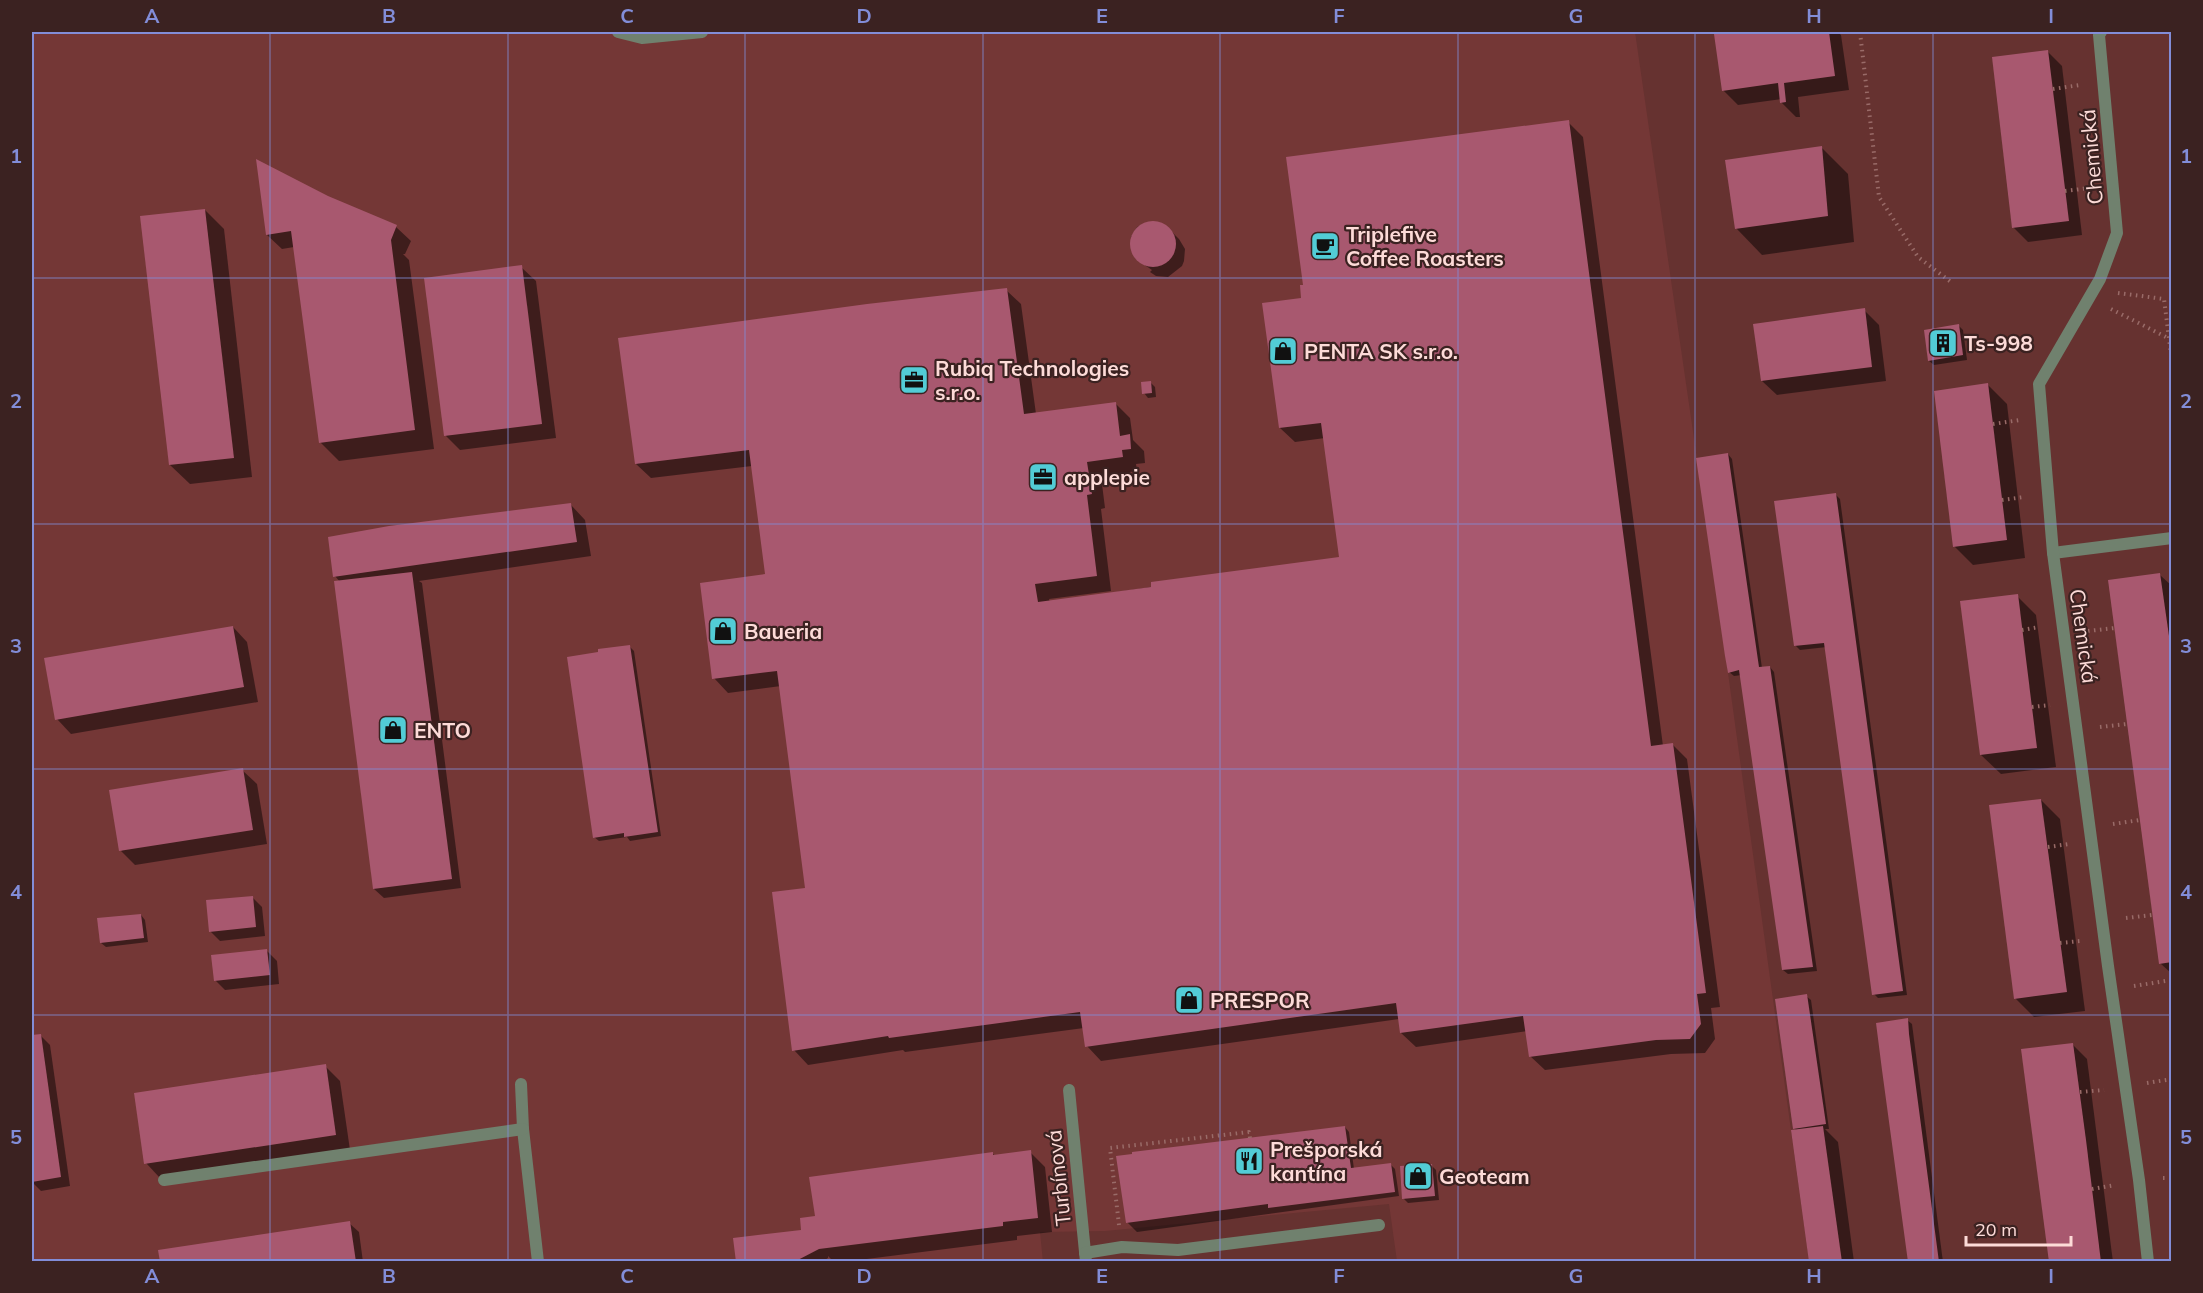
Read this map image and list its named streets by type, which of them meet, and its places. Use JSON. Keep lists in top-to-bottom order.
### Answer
{
  "streets": {
    "street": ["Chemická", "Turbínová"]
  },
  "places": {
    "cafe": ["Triplefive Coffee Roasters"],
    "building": ["Ts-998"],
    "shop": [
      "PENTA SK s.r.o.",
      "Baueria",
      "ENTO",
      "PRESPOR",
      "Geoteam"
    ],
    "office": ["Rubiq Technologies s.r.o.", "applepie"],
    "restaurant": ["Prešporská kantína"]
  },
  "scale_bar": "20 m",
  "grid": {
    "columns": [
      "A",
      "B",
      "C",
      "D",
      "E",
      "F",
      "G",
      "H",
      "I"
    ],
    "rows": [
      "1",
      "2",
      "3",
      "4",
      "5"
    ]
  }
}
